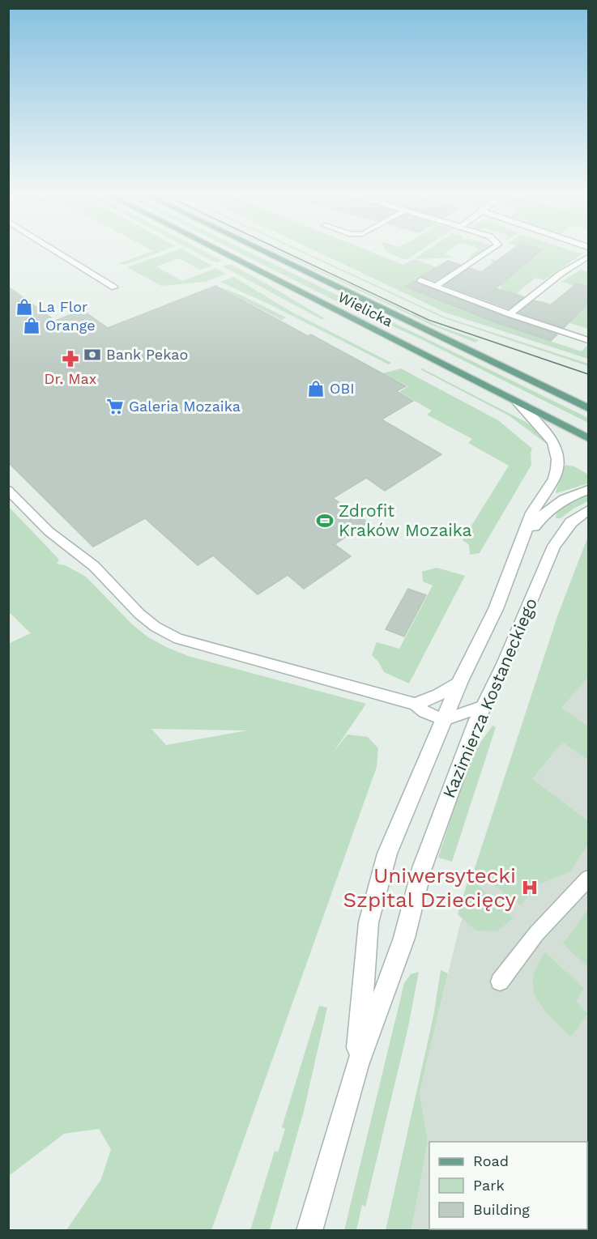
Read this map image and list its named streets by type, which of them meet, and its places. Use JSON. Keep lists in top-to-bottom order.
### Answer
{
  "streets": {
    "main road": ["Wielicka"],
    "street": ["Kazimierza Kostaneckiego"]
  },
  "crossings": [
    ["Wielicka", "Kazimierza Kostaneckiego"]
  ],
  "places": {
    "shop": ["La Flor", "Orange", "OBI"],
    "bank": ["Bank Pekao"],
    "pharmacy": ["Dr. Max"],
    "supermarket": ["Galeria Mozaika"],
    "sports": ["Zdrofit Kraków Mozaika"],
    "hospital": ["Uniwersytecki Szpital Dziecięcy"]
  },
  "legend": ["Road", "Park", "Building"]
}
